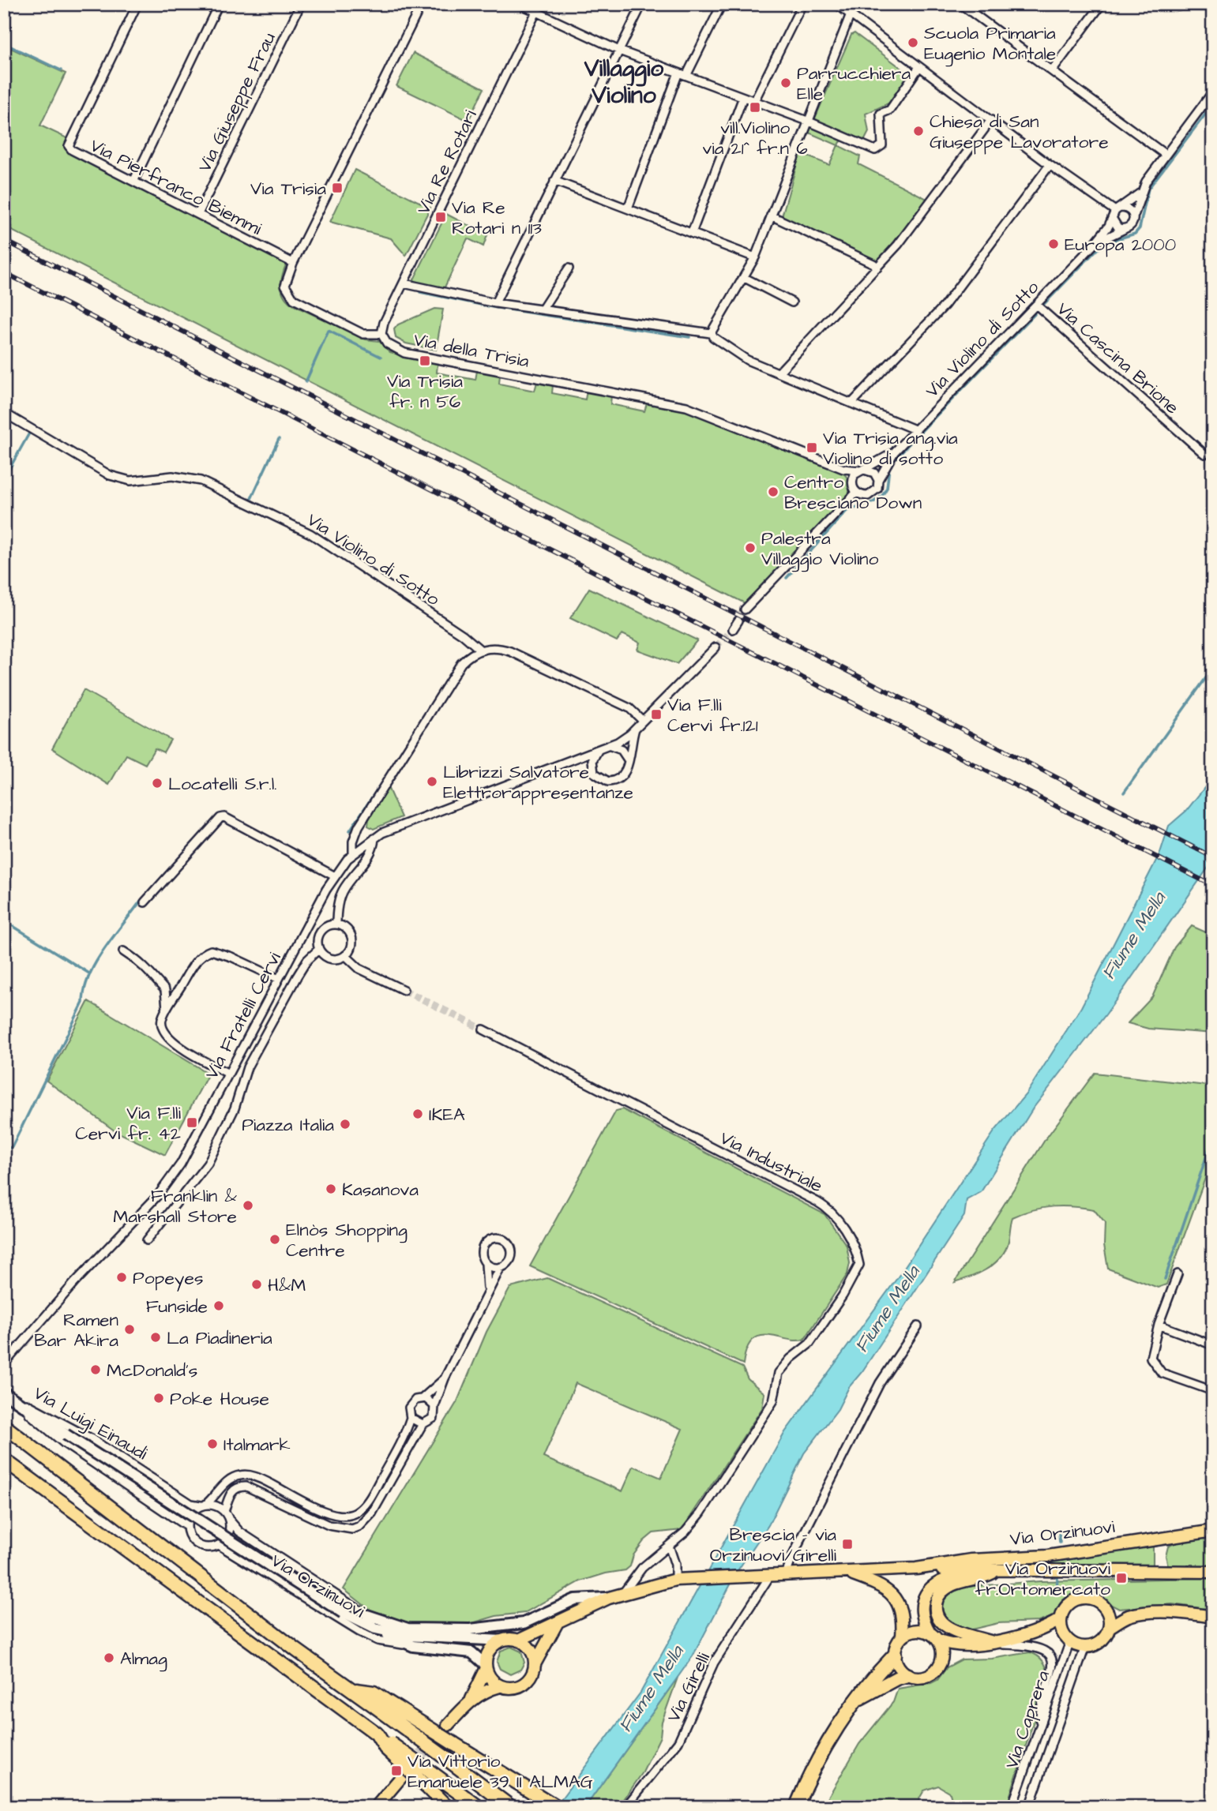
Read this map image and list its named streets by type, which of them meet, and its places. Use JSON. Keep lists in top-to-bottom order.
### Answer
{
  "streets": {
    "main road": ["Via Orzinuovi"],
    "street": [
      "Via Giuseppe Frau",
      "Via Re Rotari",
      "Via Pierfranco Biemmi",
      "Via Violino di Sotto",
      "Via della Trisia",
      "Via Cascina Brione",
      "Via Fratelli Cervi",
      "Via Industriale",
      "Via Luigi Einaudi",
      "Via Girelli",
      "Via Caprera"
    ]
  },
  "crossings": [
    ["Via Giuseppe Frau", "Via Pierfranco Biemmi"],
    ["Via Re Rotari", "Via della Trisia"],
    ["Via Violino di Sotto", "Via della Trisia"],
    ["Via Violino di Sotto", "Via Cascina Brione"],
    ["Via Industriale", "Via Orzinuovi"],
    ["Via Luigi Einaudi", "Via Orzinuovi"],
    ["Via Orzinuovi", "Via Girelli"]
  ],
  "districts": ["Villaggio Violino"],
  "water": ["Fiume Mella"],
  "places": {
    "other": [
      "Scuola Primaria Eugenio Montale",
      "Parrucchiera Elle",
      "Chiesa di San Giuseppe Lavoratore",
      "Europa 2000",
      "Centro Bresciano Down",
      "Palestra Villaggio Violino",
      "Librizzi Salvatore Elettrorappresentanze",
      "Locatelli S.r.l.",
      "IKEA",
      "Piazza Italia",
      "Kasanova",
      "Franklin & Marshall Store",
      "Elnòs Shopping Centre",
      "Popeyes",
      "H&M",
      "Funside",
      "Ramen Bar Akira",
      "La Piadineria",
      "McDonald's",
      "Poke House",
      "Italmark",
      "Almag"
    ],
    "transit": [
      "vill.Violino via 21^ fr.n 6",
      "Via Trisia",
      "Via Re Rotari n 113",
      "Via Trisia fr. n 56",
      "Via Trisia ang.via Violino di sotto",
      "Via F.lli Cervi fr.121",
      "Via F.lli Cervi fr. 42",
      "Brescia - via Orzinuovi/Girelli",
      "Via Orzinuovi fr.Ortomercato",
      "Via Vittorio Emanuele 39 II ALMAG"
    ]
  }
}
